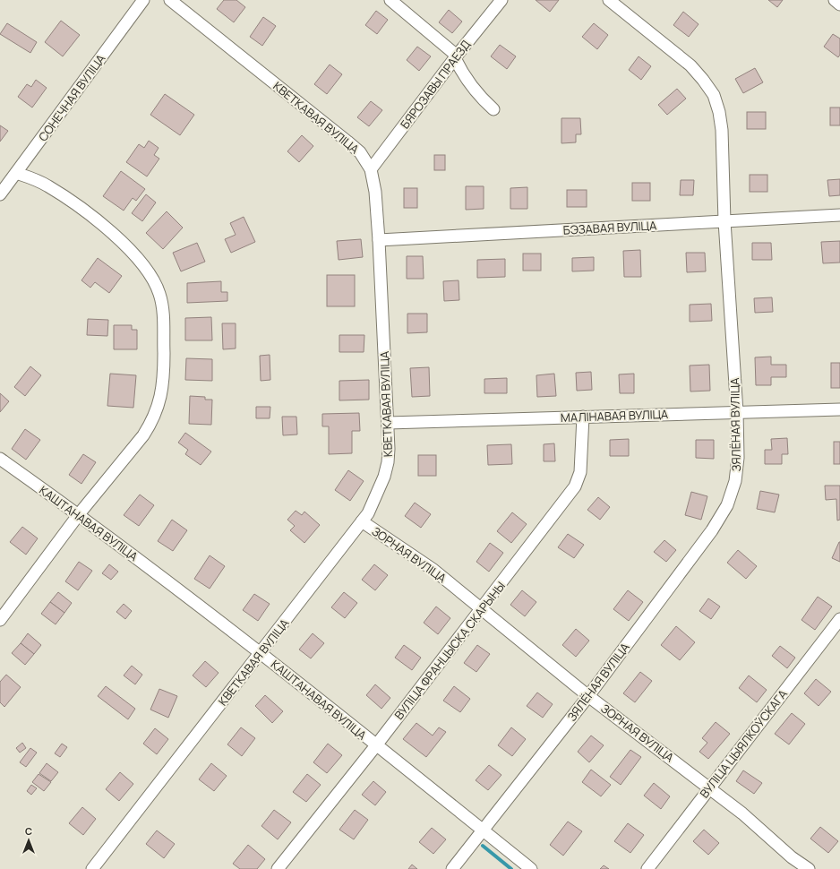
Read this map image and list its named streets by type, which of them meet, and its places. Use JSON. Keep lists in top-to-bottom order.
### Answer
{
  "streets": {
    "street": [
      "БЯРОЗАВЫ ПРАЕЗД",
      "СОНЕЧНАЯ ВУЛІЦА",
      "КВЕТКАВАЯ ВУЛІЦА",
      "БЭЗАВАЯ ВУЛІЦА",
      "МАЛІНАВАЯ ВУЛІЦА",
      "ЗЯЛЁНАЯ ВУЛІЦА",
      "КАШТАНАВАЯ ВУЛІЦА",
      "ЗОРНАЯ ВУЛІЦА",
      "ВУЛІЦА ФРАНЦЫСКА СКАРЫНЫ",
      "ВУЛІЦА ЦЫЯЛКОЎСКАГА"
    ]
  },
  "crossings": [
    ["БЯРОЗАВЫ ПРАЕЗД", "КВЕТКАВАЯ ВУЛІЦА"],
    ["КВЕТКАВАЯ ВУЛІЦА", "БЭЗАВАЯ ВУЛІЦА"],
    ["КВЕТКАВАЯ ВУЛІЦА", "МАЛІНАВАЯ ВУЛІЦА"],
    ["КВЕТКАВАЯ ВУЛІЦА", "КАШТАНАВАЯ ВУЛІЦА"],
    ["КВЕТКАВАЯ ВУЛІЦА", "ЗОРНАЯ ВУЛІЦА"],
    ["БЭЗАВАЯ ВУЛІЦА", "ЗЯЛЁНАЯ ВУЛІЦА"],
    ["МАЛІНАВАЯ ВУЛІЦА", "ЗЯЛЁНАЯ ВУЛІЦА"],
    ["МАЛІНАВАЯ ВУЛІЦА", "ВУЛІЦА ФРАНЦЫСКА СКАРЫНЫ"],
    ["ЗЯЛЁНАЯ ВУЛІЦА", "КАШТАНАВАЯ ВУЛІЦА"],
    ["ЗЯЛЁНАЯ ВУЛІЦА", "ЗОРНАЯ ВУЛІЦА"],
    ["КАШТАНАВАЯ ВУЛІЦА", "ВУЛІЦА ФРАНЦЫСКА СКАРЫНЫ"],
    ["ЗОРНАЯ ВУЛІЦА", "ВУЛІЦА ФРАНЦЫСКА СКАРЫНЫ"],
    ["ЗОРНАЯ ВУЛІЦА", "ВУЛІЦА ЦЫЯЛКОЎСКАГА"]
  ],
  "north": "top"
}
